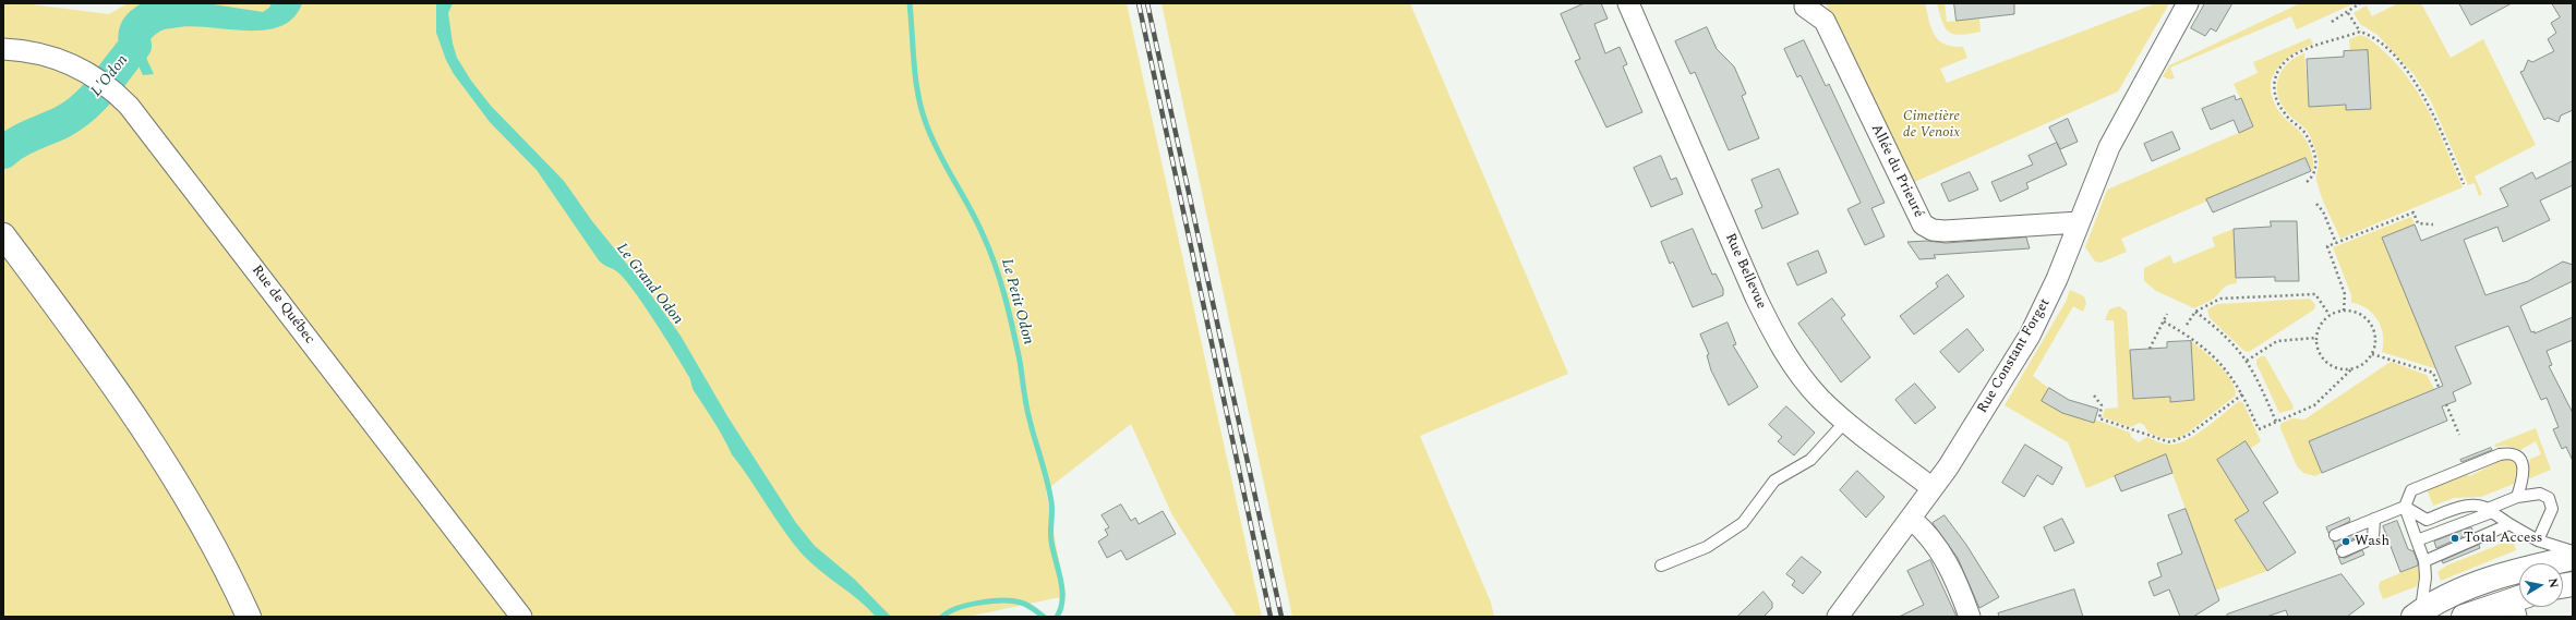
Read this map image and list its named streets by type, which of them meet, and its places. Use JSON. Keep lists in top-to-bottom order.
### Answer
{
  "streets": {
    "street": [
      "Allée du Prieuré",
      "Rue Bellevue",
      "Rue de Québec",
      "Rue Constant Forget"
    ]
  },
  "crossings": [
    ["Allée du Prieuré", "Rue Constant Forget"],
    ["Rue Bellevue", "Rue Constant Forget"]
  ],
  "water": ["L'Odon", "Le Grand Odon", "Le Petit Odon"],
  "parks": ["Cimetière de Venoix"],
  "places": ["Total Access", "Wash"],
  "north": "right"
}
